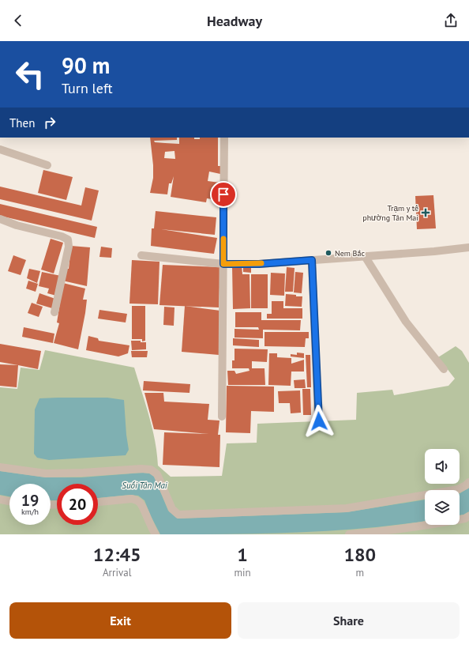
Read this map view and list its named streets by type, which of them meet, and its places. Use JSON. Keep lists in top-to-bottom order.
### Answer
{
  "water": ["Suối Tân Mai"],
  "places": {
    "health": ["Trạm y tế phường Tân Mai"],
    "other": ["Nem Bắc"]
  },
  "page": {
    "header": "Headway",
    "turn": ["90 m", "Turn left"],
    "then": "Then",
    "speed": "19 km/h",
    "limit": "20",
    "eta": [
      "12:45",
      "Arrival",
      "1",
      "min",
      "180",
      "m"
    ],
    "buttons": ["Exit", "Share"]
  }
}
